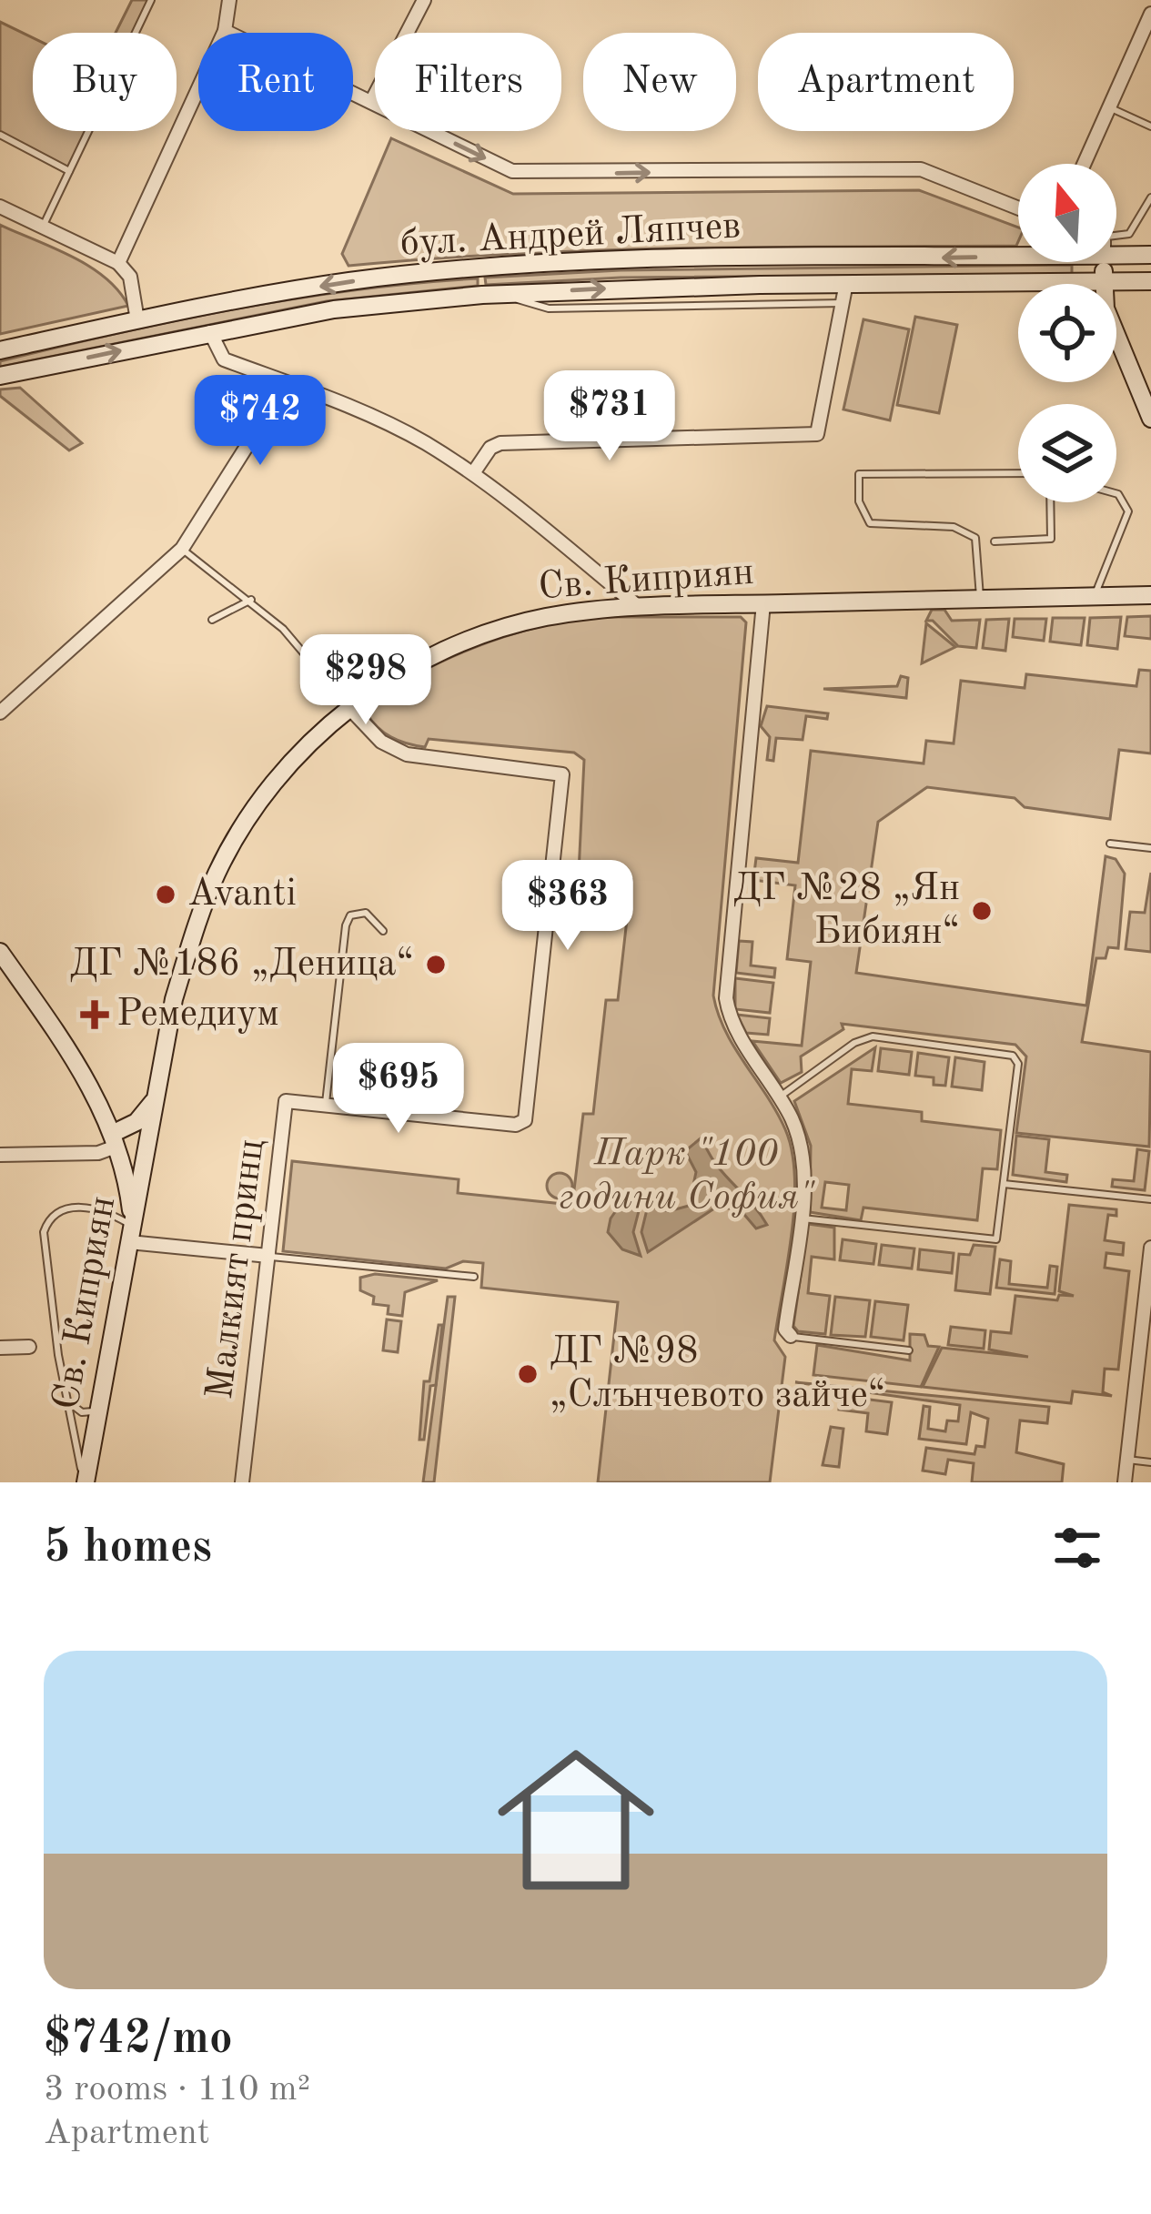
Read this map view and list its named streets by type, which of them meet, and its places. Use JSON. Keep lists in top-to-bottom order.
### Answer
{
  "streets": {
    "main road": ["бул. Андрей Ляпчев", "Св. Киприян"],
    "street": ["Малкият принц"]
  },
  "crossings": [
    ["Св. Киприян", "Малкият принц"]
  ],
  "parks": ["Парк \"100 години София\""],
  "places": {
    "other": [
      "Avanti",
      "ДГ №28 „Ян Бибиян“",
      "ДГ №186 „Деница“",
      "ДГ №98 „Слънчевото зайче“"
    ],
    "health": ["Ремедиум"]
  },
  "north": "top",
  "page": {
    "chip": [
      "Buy",
      "Rent",
      "Filters",
      "New",
      "Apartment"
    ],
    "price": [
      "$731",
      "$742",
      "$298",
      "$363",
      "$695"
    ],
    "heading": "5 homes",
    "list": [
      {
        "name": "$742/mo",
        "note": "3 rooms · 110 m² · Apartment"
      }
    ]
  }
}
